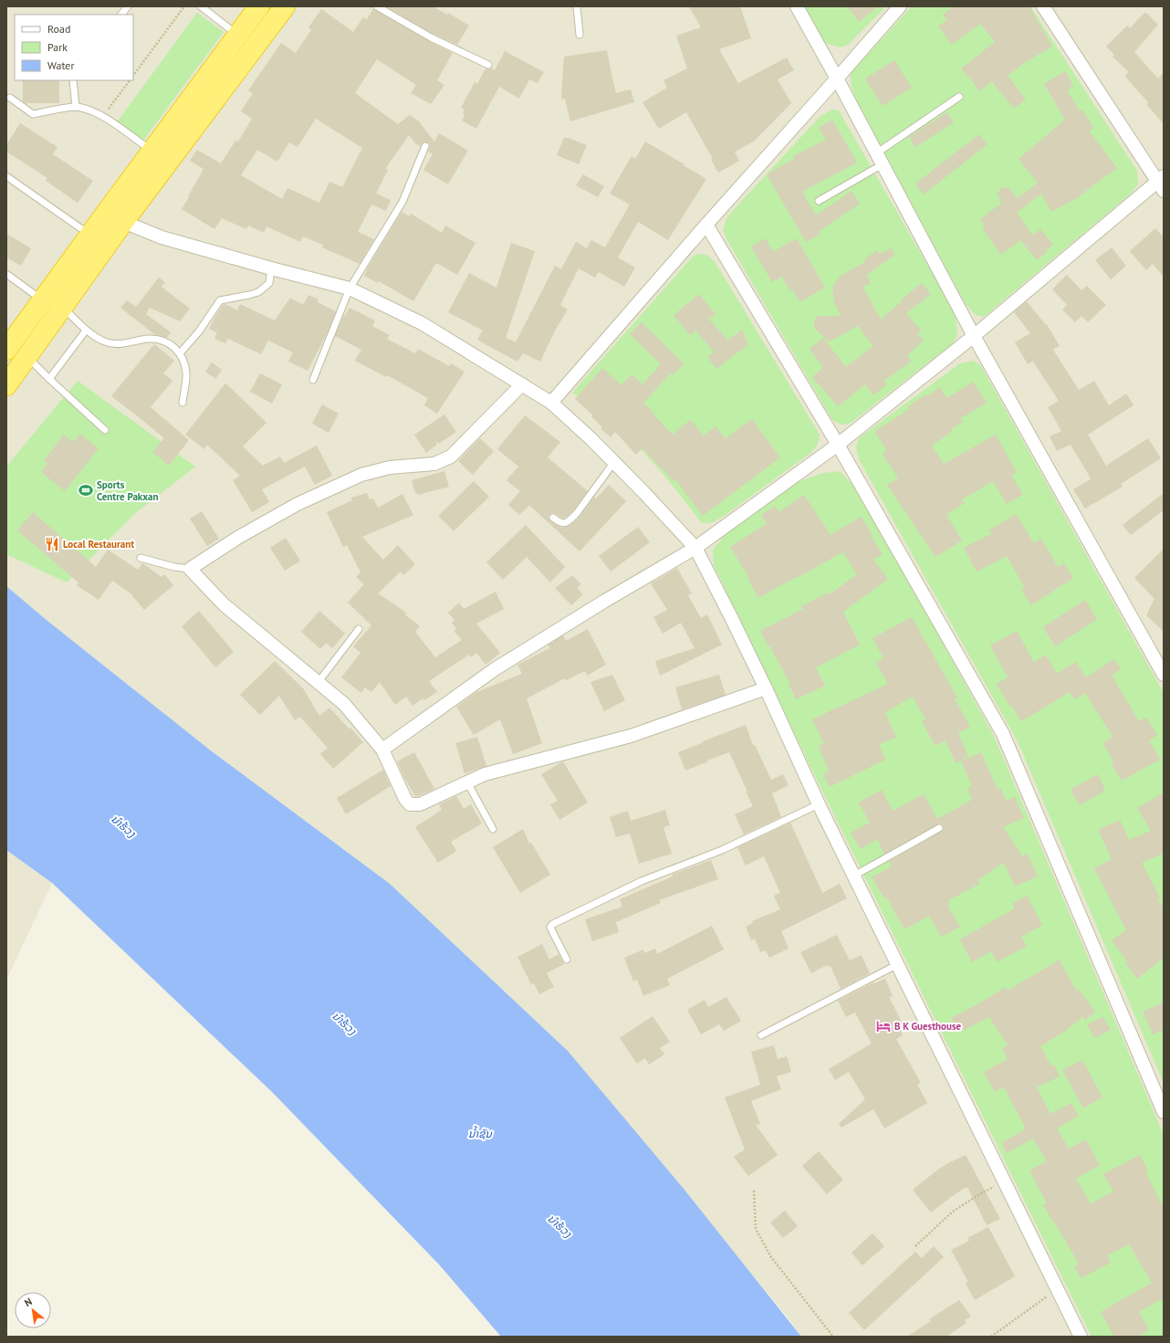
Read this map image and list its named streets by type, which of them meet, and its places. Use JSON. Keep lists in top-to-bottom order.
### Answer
{
  "water": ["ນຳ້ຮວງ", "ນ້ຳຊັນ"],
  "places": {
    "sports": ["Sports Centre Pakxan"],
    "restaurant": ["Local Restaurant"],
    "hotel": ["B K Guesthouse"]
  },
  "legend": ["Road", "Park", "Water"],
  "north": "top left"
}
